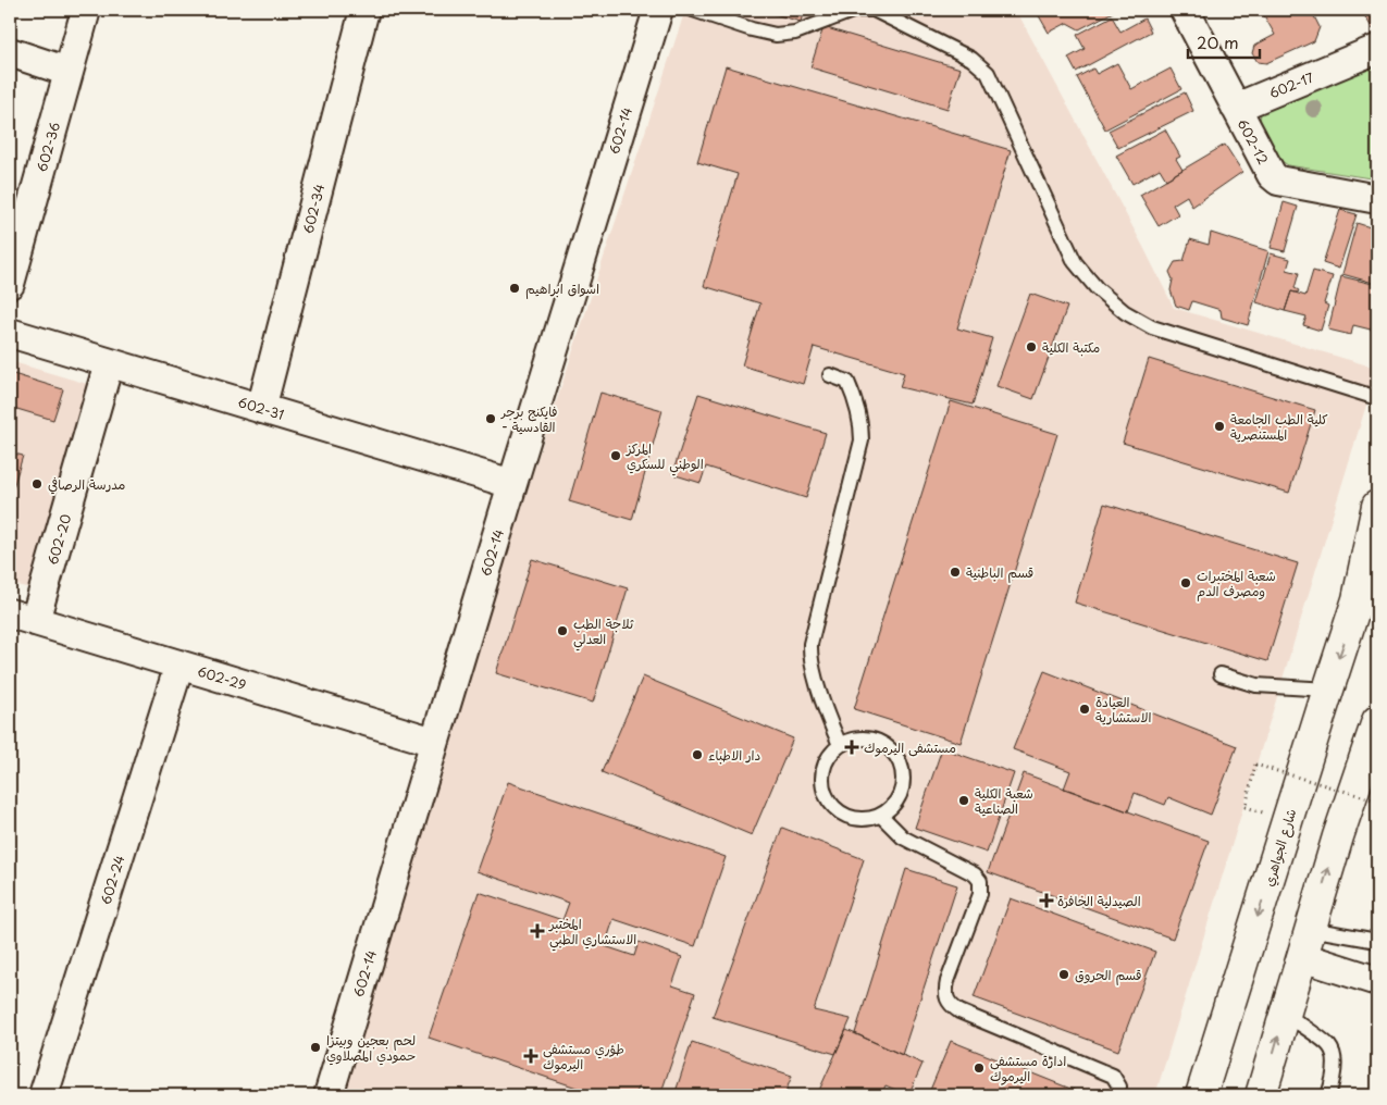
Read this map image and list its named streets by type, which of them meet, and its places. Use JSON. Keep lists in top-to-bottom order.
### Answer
{
  "streets": {
    "main road": ["شارع الجواهري"],
    "street": [
      "602-17",
      "602-14",
      "602-12",
      "602-36",
      "602-34",
      "602-31",
      "602-20",
      "602-29",
      "602-24"
    ]
  },
  "crossings": [
    ["602-17", "602-12"],
    ["602-14", "602-31"],
    ["602-14", "602-29"],
    ["602-34", "602-31"],
    ["602-31", "602-20"],
    ["602-20", "602-29"],
    ["602-29", "602-24"]
  ],
  "places": {
    "other": [
      "اسواق ابراهيم",
      "مكتبة الكلية",
      "فايكنج برجر - القادسية",
      "كلية الطب الجامعة المستنصرية",
      "المركز الوطني للسكري",
      "مدرسة الرصافي",
      "قسم الباطنية",
      "شعبة المختبرات ومصرف الدم",
      "ثلاجة الطب العدلي",
      "العيادة الاستشارية",
      "دار الاطباء",
      "شعبة الكلية الصناعية",
      "قسم الحروق",
      "لحم بعجين وبيتزا حمودي المصلاوي",
      "ادارة مستشفى اليرموك"
    ],
    "health": [
      "مستشفى اليرموك",
      "الصيدلية الخافرة",
      "المختبر الاستشاري الطبي",
      "طؤري مستشفى اليرموك"
    ]
  },
  "scale_bar": "20 m"
}
